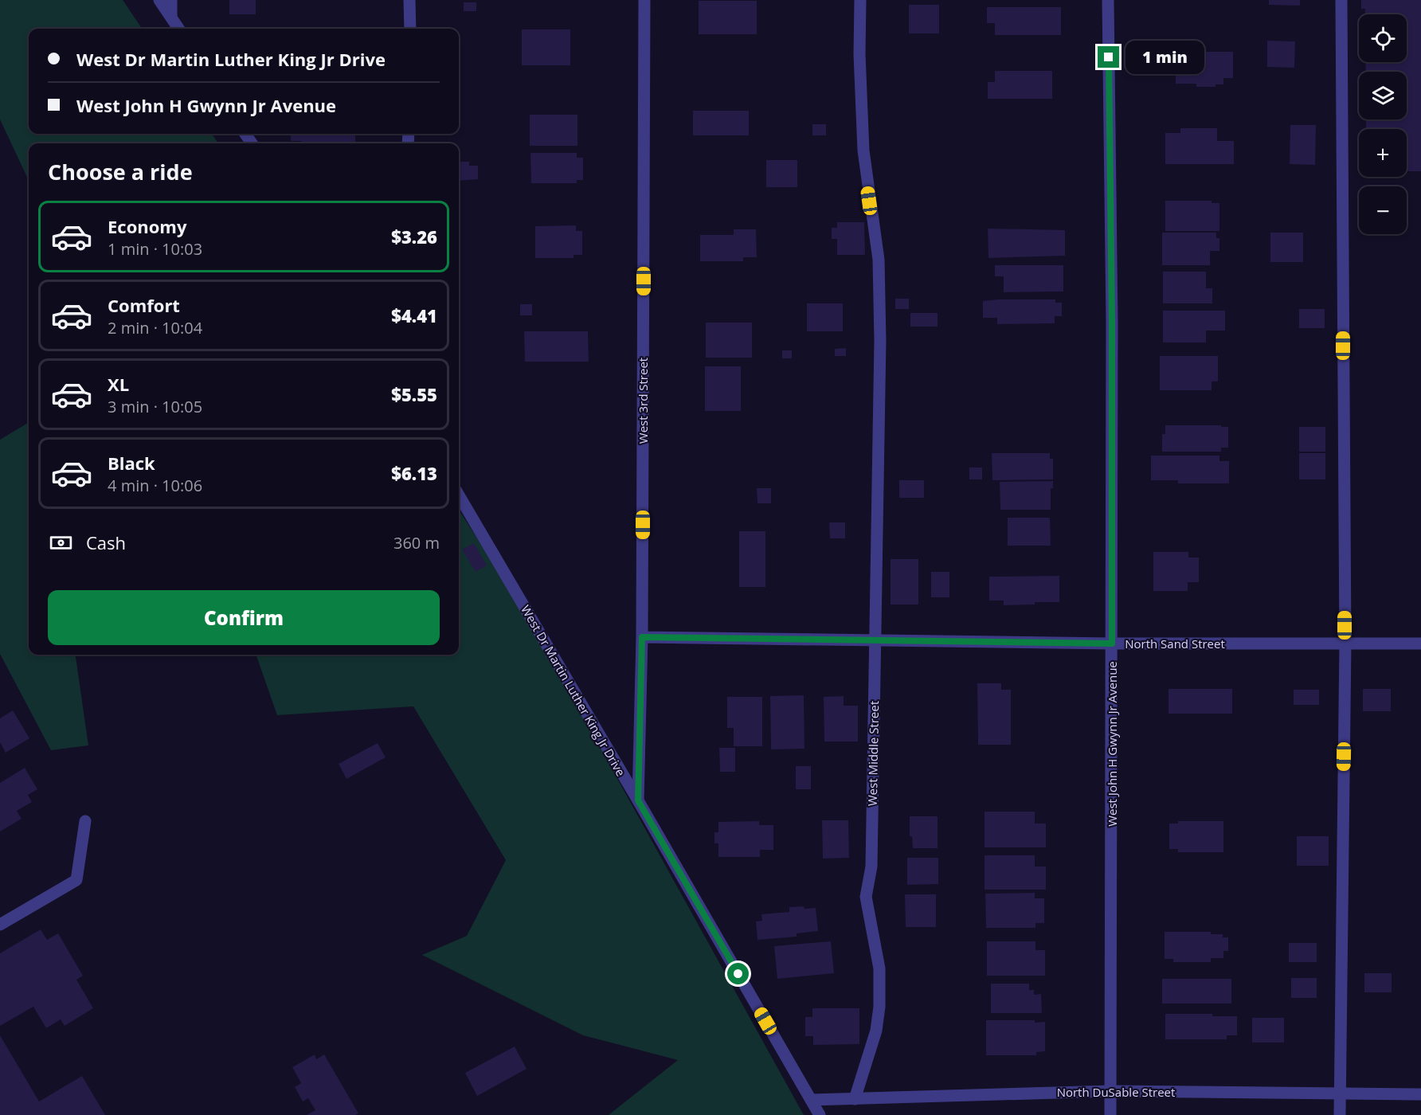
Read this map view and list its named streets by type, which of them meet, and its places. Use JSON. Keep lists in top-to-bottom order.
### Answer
{
  "streets": {
    "street": [
      "West 3rd Street",
      "North Sand Street",
      "West Dr Martin Luther King Jr Drive",
      "West John H Gwynn Jr Avenue",
      "West Middle Street",
      "North DuSable Street"
    ]
  },
  "crossings": [
    ["West 3rd Street", "North Sand Street"],
    ["West 3rd Street", "West Dr Martin Luther King Jr Drive"],
    ["North Sand Street", "West John H Gwynn Jr Avenue"],
    ["North Sand Street", "West Middle Street"],
    ["West Dr Martin Luther King Jr Drive", "North DuSable Street"],
    ["West John H Gwynn Jr Avenue", "North DuSable Street"],
    ["West Middle Street", "North DuSable Street"]
  ],
  "page": {
    "map_buttons": ["+", "−"],
    "banner": ["West Dr Martin Luther King Jr Drive", "West John H Gwynn Jr Avenue"],
    "bubble": "1 min",
    "heading": "Choose a ride",
    "list": [
      {
        "name": "Economy",
        "note": "1 min · 10:03",
        "value": "$3.26"
      },
      {
        "name": "Comfort",
        "note": "2 min · 10:04",
        "value": "$4.41"
      },
      {
        "name": "XL",
        "note": "3 min · 10:05",
        "value": "$5.55"
      },
      {
        "name": "Black",
        "note": "4 min · 10:06",
        "value": "$6.13"
      }
    ],
    "pay": ["Cash", "360 m"],
    "buttons": "Confirm"
  }
}
